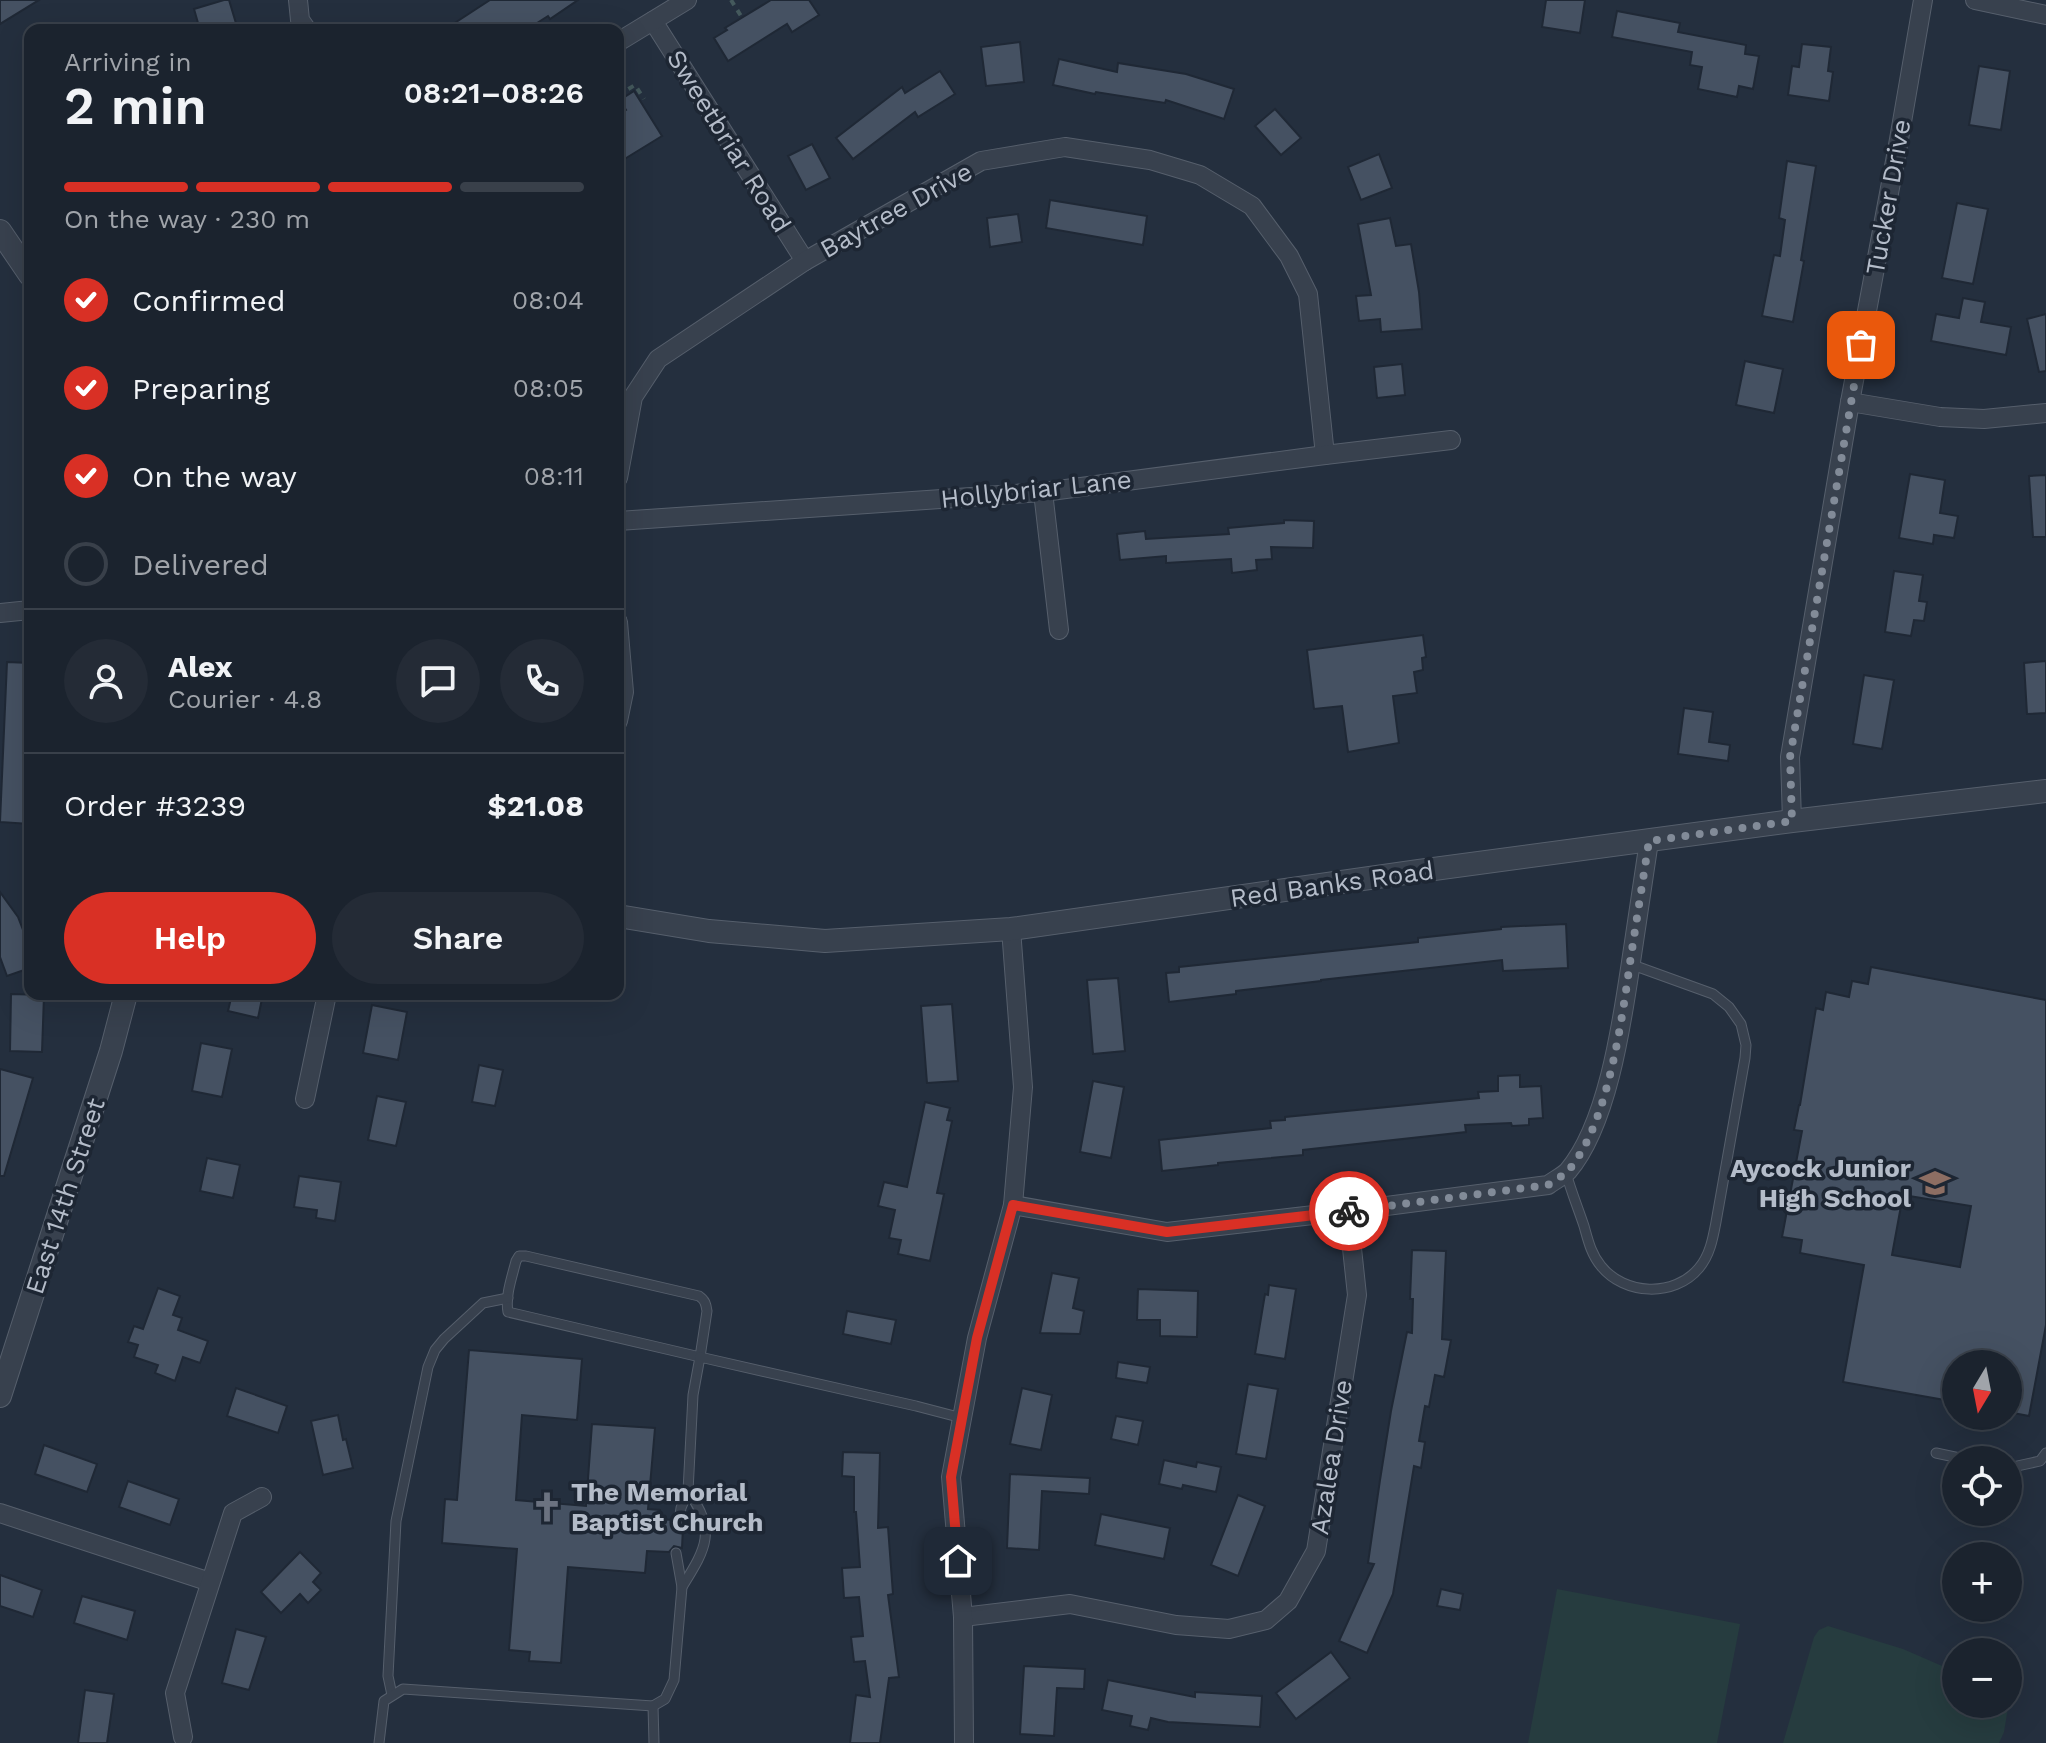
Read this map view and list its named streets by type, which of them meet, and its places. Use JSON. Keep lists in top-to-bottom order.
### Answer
{
  "streets": {
    "street": [
      "Sweetbriar Road",
      "Tucker Drive",
      "Baytree Drive",
      "Hollybriar Lane",
      "Red Banks Road",
      "East 14th Street",
      "Azalea Drive"
    ]
  },
  "crossings": [
    ["Sweetbriar Road", "Baytree Drive"],
    ["Tucker Drive", "Red Banks Road"],
    ["Baytree Drive", "Hollybriar Lane"]
  ],
  "places": {
    "school or university": ["Aycock Junior High School"],
    "church": ["The Memorial Baptist Church"]
  },
  "north": "bottom",
  "page": {
    "heading": ["2 min", "Arriving in", "08:21–08:26"],
    "panel": [
      "Alex",
      "Courier · 4.8",
      "Order #3239",
      "$21.08"
    ],
    "bar": "On the way · 230 m",
    "list": [
      ["Confirmed", "08:04"],
      ["Preparing", "08:05"],
      ["On the way", "08:11"],
      "Delivered"
    ],
    "buttons": ["Help", "Share"],
    "map_buttons": ["+", "−"]
  }
}
